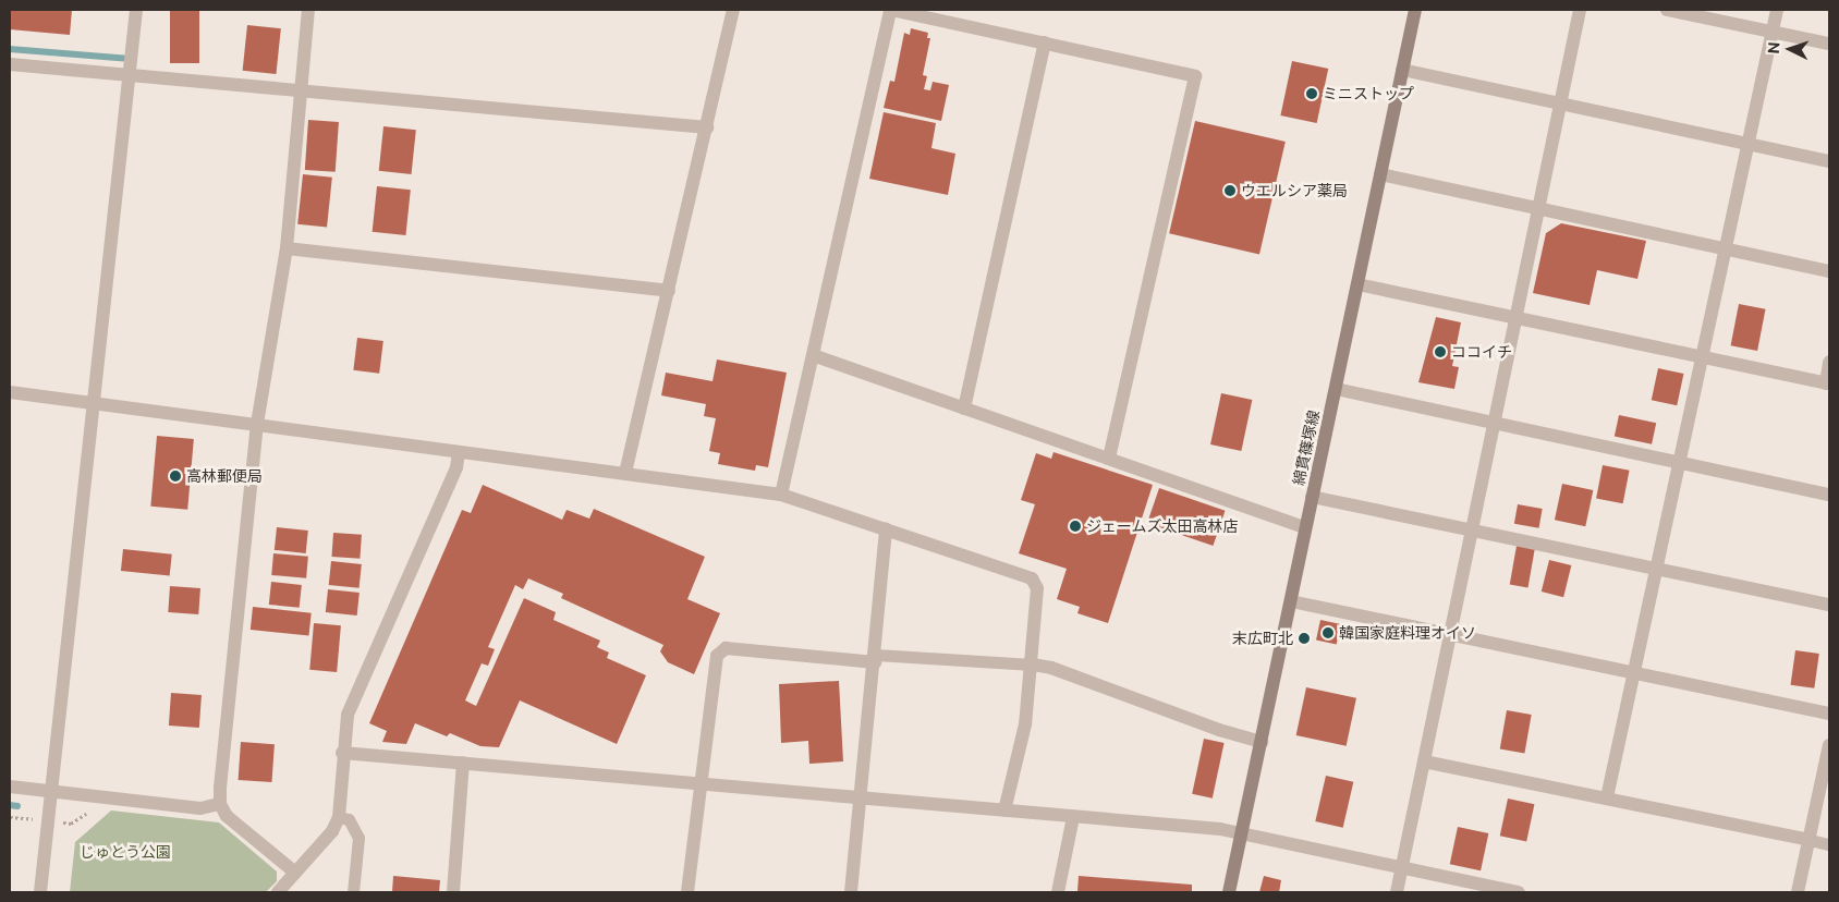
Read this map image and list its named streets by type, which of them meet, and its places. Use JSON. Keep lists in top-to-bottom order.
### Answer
{
  "streets": {
    "main road": ["綿貫篠塚線"]
  },
  "parks": ["じゅとう公園"],
  "places": [
    "ミニストップ",
    "ウエルシア薬局",
    "ココイチ",
    "高林郵便局",
    "ジェームズ太田高林店",
    "韓国家庭料理オイソ",
    "末広町北"
  ],
  "north": "left"
}
